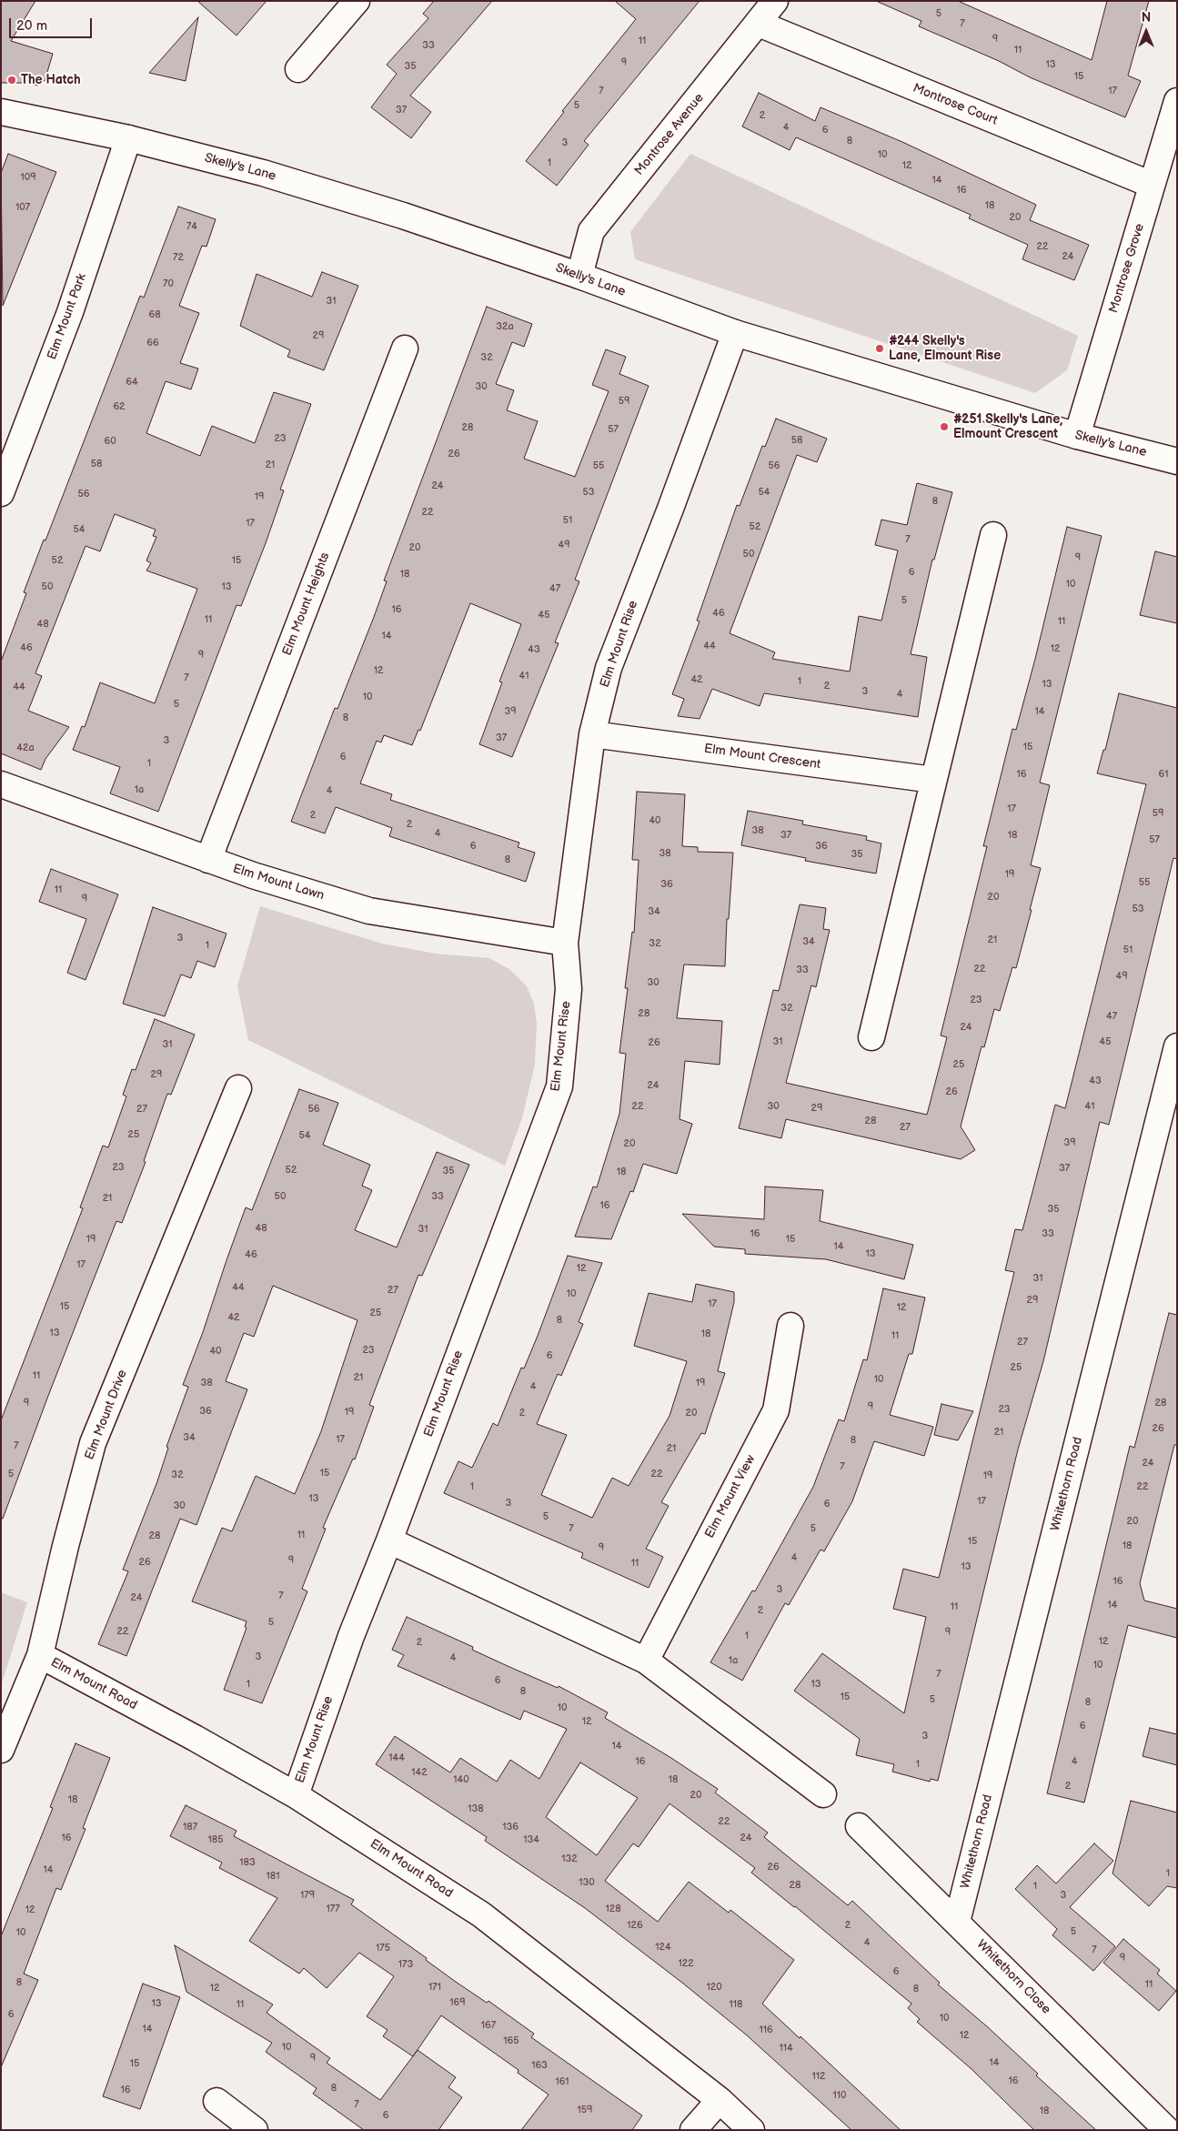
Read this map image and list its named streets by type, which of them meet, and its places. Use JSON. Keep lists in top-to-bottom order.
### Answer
{
  "streets": {
    "street": [
      "Montrose Court",
      "Montrose Avenue",
      "Skelly's Lane",
      "Montrose Grove",
      "Elm Mount Park",
      "Elm Mount Heights",
      "Elm Mount Rise",
      "Elm Mount Crescent",
      "Elm Mount Lawn",
      "Elm Mount Drive",
      "Whitethorn Road",
      "Elm Mount View",
      "Elm Mount Road",
      "Whitethorn Close"
    ]
  },
  "crossings": [
    ["Montrose Court", "Montrose Avenue"],
    ["Montrose Court", "Montrose Grove"],
    ["Montrose Avenue", "Skelly's Lane"],
    ["Skelly's Lane", "Montrose Grove"],
    ["Skelly's Lane", "Elm Mount Park"],
    ["Skelly's Lane", "Elm Mount Rise"],
    ["Elm Mount Heights", "Elm Mount Lawn"],
    ["Elm Mount Rise", "Elm Mount Crescent"],
    ["Elm Mount Rise", "Elm Mount Lawn"],
    ["Elm Mount Rise", "Elm Mount Road"],
    ["Elm Mount Drive", "Elm Mount Road"],
    ["Whitethorn Road", "Whitethorn Close"]
  ],
  "places": ["The Hatch", "#244 Skelly's Lane, Elmount Rise", "#251 Skelly's Lane, Elmount Crescent"],
  "house_numbers": [
    "5",
    "7",
    "9",
    "11",
    "33",
    "11",
    "9",
    "13",
    "35",
    "15",
    "7",
    "17",
    "5",
    "37",
    "2",
    "4",
    "6",
    "8",
    "3",
    "10",
    "1",
    "12",
    "109",
    "14",
    "16",
    "18",
    "107",
    "20",
    "74",
    "22",
    "24",
    "72",
    "70",
    "31",
    "68",
    "32a",
    "29",
    "66",
    "32",
    "64",
    "30",
    "59",
    "62",
    "28",
    "57",
    "23",
    "58",
    "60",
    "26",
    "58",
    "21",
    "55",
    "56",
    "24",
    "53",
    "54",
    "56",
    "19",
    "8",
    "22",
    "51",
    "17",
    "52",
    "54",
    "7",
    "49",
    "20",
    "50",
    "9",
    "52",
    "15",
    "6",
    "18",
    "10",
    "50",
    "13",
    "47",
    "5",
    "16",
    "46",
    "45",
    "11",
    "11",
    "48",
    "14",
    "44",
    "46",
    "12",
    "43",
    "9",
    "12",
    "41",
    "7",
    "42",
    "1",
    "13",
    "2",
    "44",
    "3",
    "4",
    "10",
    "5",
    "39",
    "14",
    "8",
    "37",
    "3",
    "15",
    "42a",
    "6",
    "1",
    "16",
    "61",
    "1a",
    "4",
    "17",
    "59",
    "2",
    "40",
    "2",
    "38",
    "4",
    "37",
    "18",
    "57",
    "6",
    "36",
    "38",
    "35",
    "8",
    "19",
    "55",
    "36",
    "11",
    "20",
    "9",
    "53",
    "34",
    "3",
    "21",
    "34",
    "32",
    "1",
    "51",
    "22",
    "33",
    "49",
    "30",
    "23",
    "32",
    "28",
    "47",
    "24",
    "31",
    "45",
    "26",
    "31",
    "25",
    "29",
    "43",
    "24",
    "26",
    "22",
    "30",
    "41",
    "29",
    "27",
    "56",
    "28",
    "27",
    "25",
    "54",
    "39",
    "20",
    "23",
    "37",
    "52",
    "35",
    "18",
    "50",
    "33",
    "21",
    "16",
    "35",
    "48",
    "31",
    "16",
    "33",
    "19",
    "15",
    "14",
    "13",
    "46",
    "17",
    "12",
    "31",
    "44",
    "27",
    "10",
    "29",
    "17",
    "15",
    "12",
    "25",
    "42",
    "8",
    "13",
    "18",
    "11",
    "27",
    "23",
    "40",
    "6",
    "25",
    "11",
    "21",
    "10",
    "38",
    "19",
    "4",
    "9",
    "28",
    "9",
    "23",
    "36",
    "19",
    "2",
    "20",
    "26",
    "21",
    "34",
    "17",
    "8",
    "7",
    "21",
    "24",
    "7",
    "15",
    "5",
    "22",
    "32",
    "19",
    "1",
    "22",
    "13",
    "17",
    "3",
    "6",
    "30",
    "5",
    "20",
    "7",
    "5",
    "11",
    "28",
    "15",
    "18",
    "9",
    "4",
    "9",
    "26",
    "11",
    "13",
    "16",
    "3",
    "7",
    "24",
    "14",
    "11",
    "2",
    "5",
    "22",
    "9",
    "1",
    "12",
    "2",
    "3",
    "4",
    "1a",
    "10",
    "7",
    "6",
    "1",
    "13",
    "8",
    "15",
    "5",
    "8",
    "10",
    "12",
    "6",
    "3",
    "14",
    "144",
    "16",
    "4",
    "1",
    "142",
    "140",
    "18",
    "2",
    "20",
    "18",
    "138",
    "22",
    "187",
    "136",
    "16",
    "24",
    "185",
    "134",
    "132",
    "183",
    "26",
    "14",
    "1",
    "181",
    "130",
    "28",
    "1",
    "179",
    "3",
    "177",
    "128",
    "12",
    "126",
    "2",
    "5",
    "10",
    "4",
    "124",
    "175",
    "7",
    "9",
    "122",
    "173",
    "6",
    "8",
    "11",
    "171",
    "120",
    "12",
    "8",
    "169",
    "13",
    "11",
    "118",
    "6",
    "10",
    "167",
    "14",
    "116",
    "12",
    "165",
    "10",
    "114",
    "9",
    "14",
    "15",
    "163",
    "112",
    "16",
    "161",
    "8",
    "16",
    "110",
    "7",
    "159",
    "18",
    "6"
  ],
  "scale_bar": "20 m",
  "north": "top"
}
